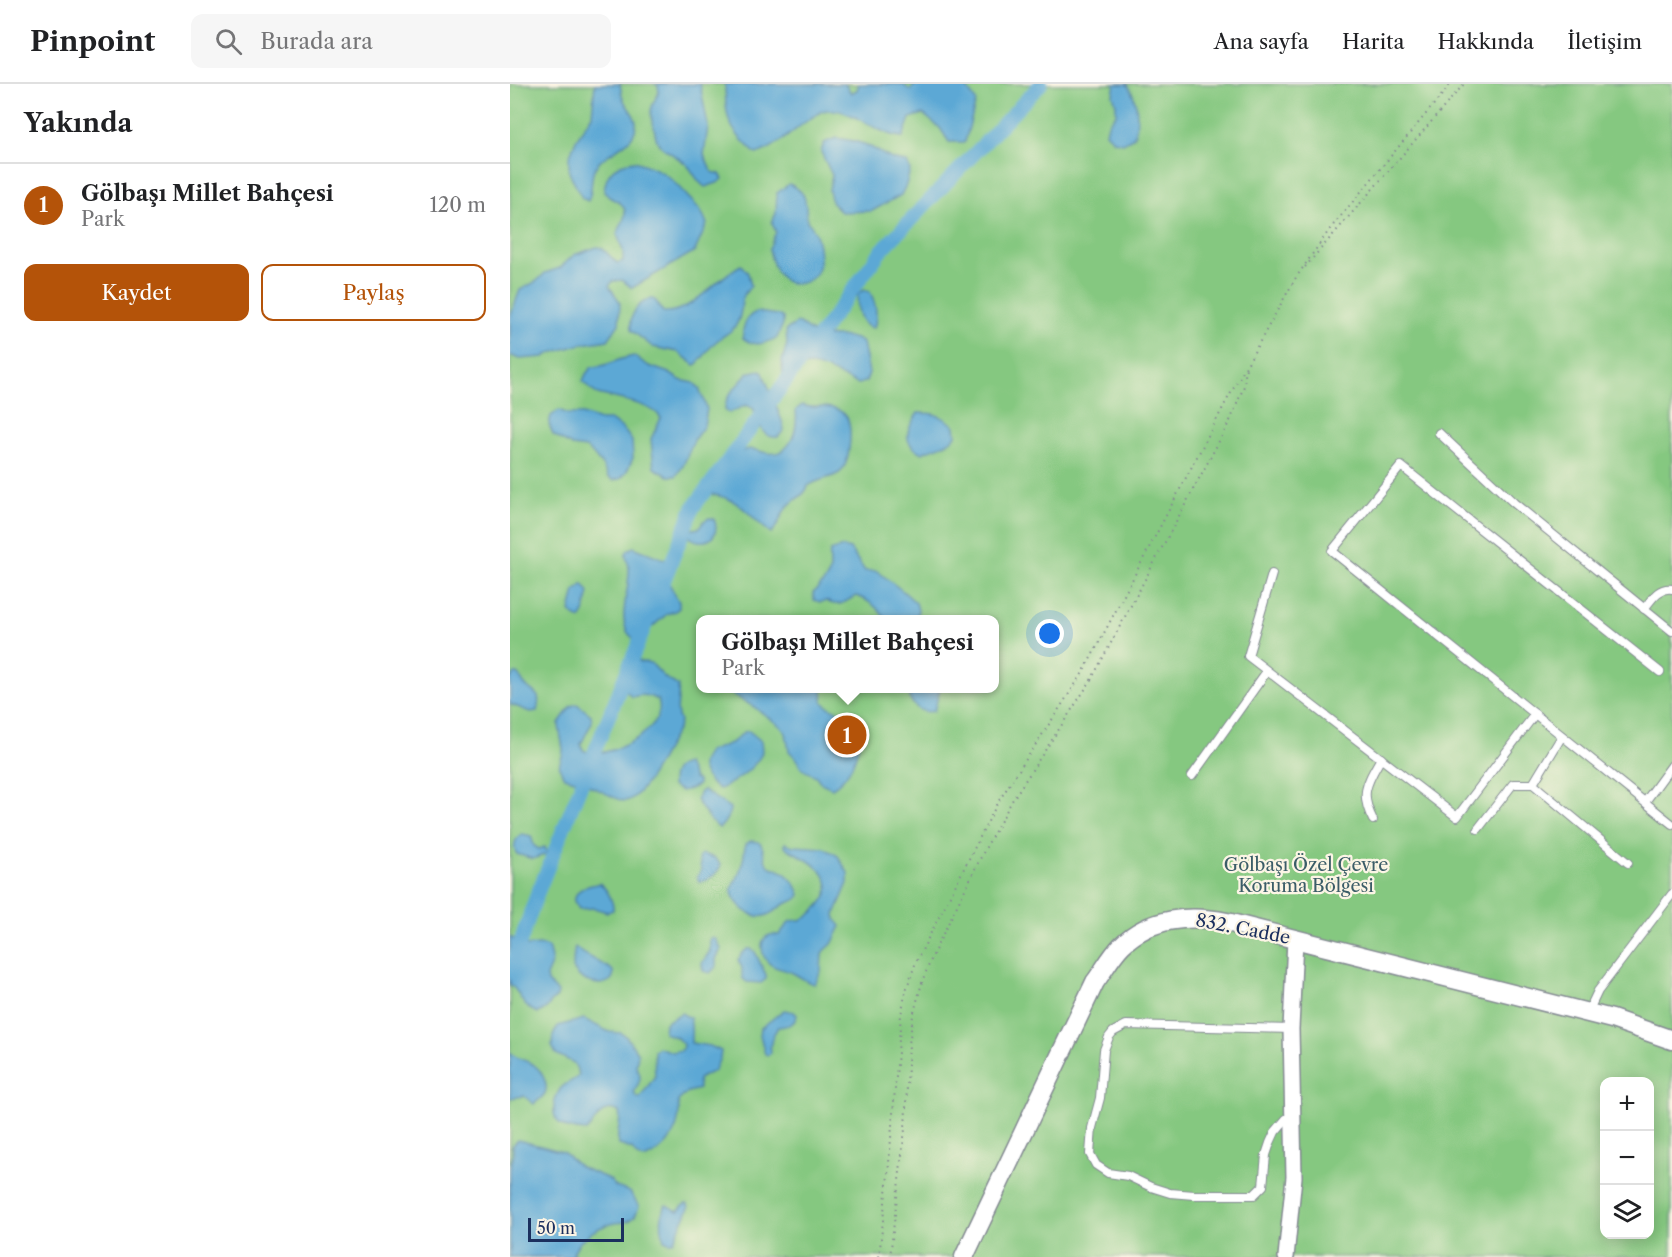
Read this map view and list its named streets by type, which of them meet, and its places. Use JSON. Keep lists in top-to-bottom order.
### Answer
{
  "streets": {
    "street": ["832. Cadde"]
  },
  "parks": ["Gölbaşı Özel Çevre Koruma Bölgesi"],
  "scale_bar": "50 m",
  "page": {
    "header": "Pinpoint",
    "search": "Burada ara",
    "nav": [
      "Ana sayfa",
      "Harita",
      "Hakkında",
      "İletişim"
    ],
    "heading": "Yakında",
    "list": [
      {
        "mark": "1",
        "name": "Gölbaşı Millet Bahçesi",
        "note": "Park",
        "value": "120 m"
      }
    ],
    "buttons": ["Kaydet", "Paylaş"],
    "popup": ["Gölbaşı Millet Bahçesi", "Park"],
    "pins": "1",
    "map_buttons": ["+", "−"],
    "scale": "50 m"
  }
}
